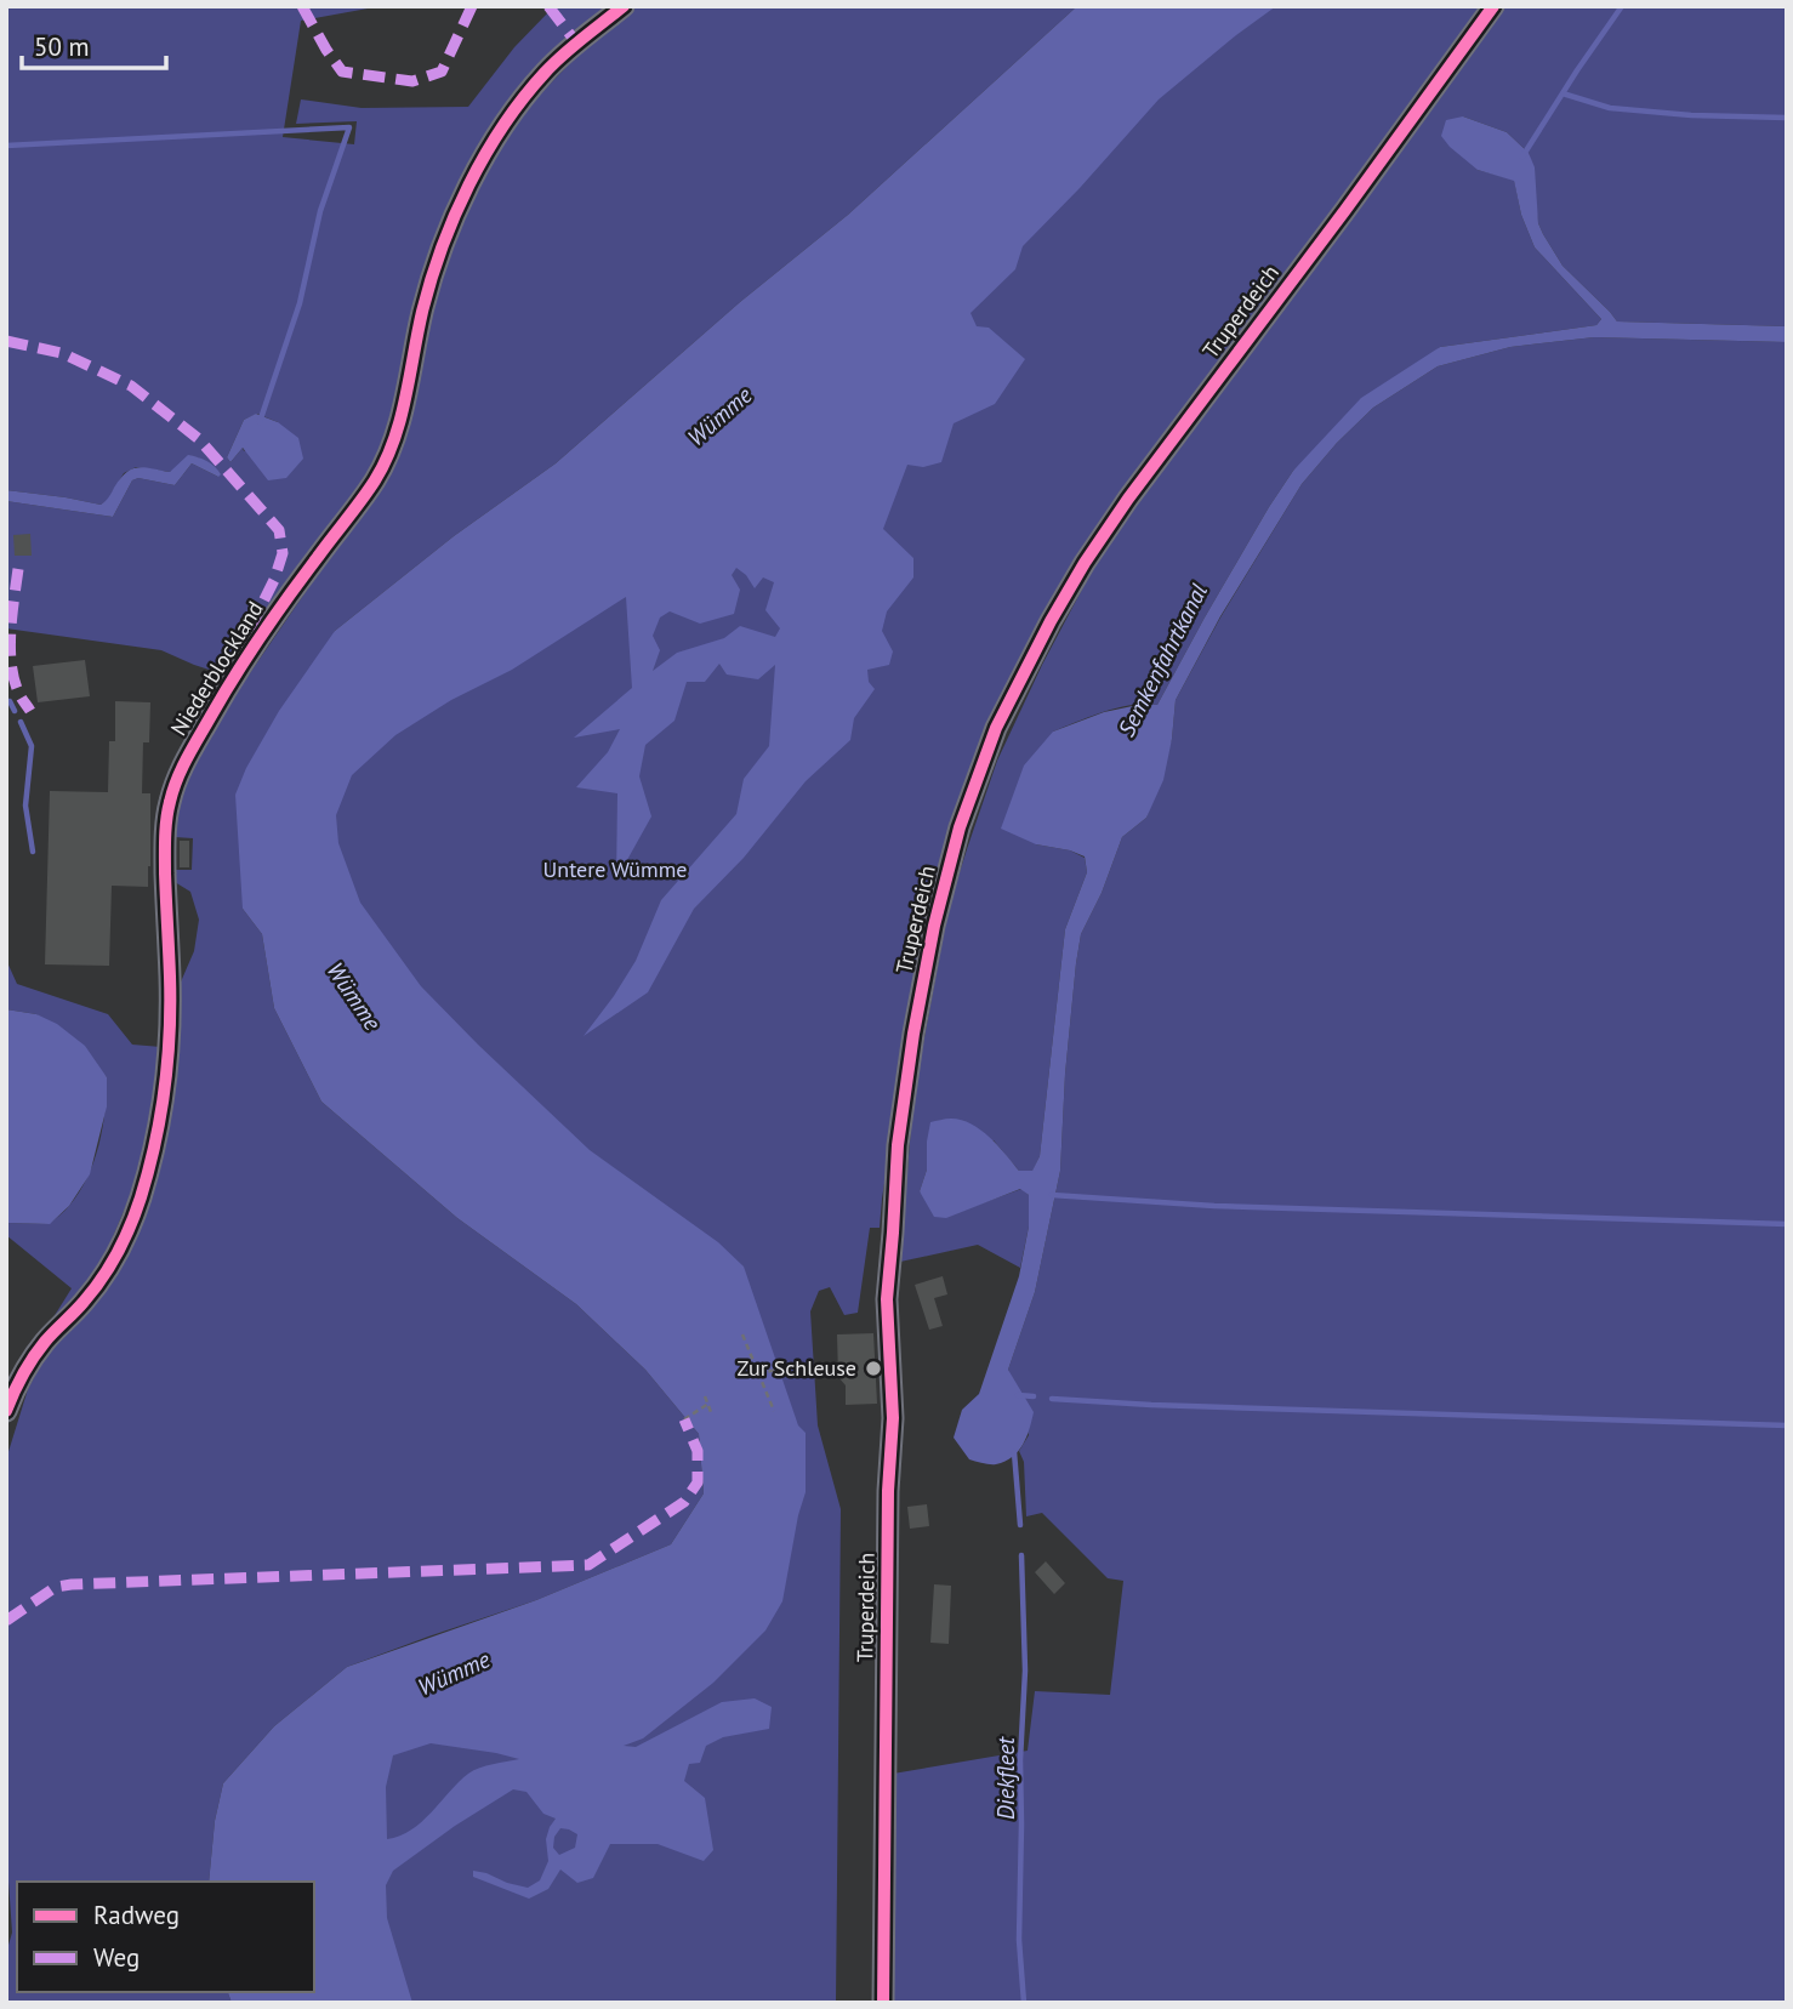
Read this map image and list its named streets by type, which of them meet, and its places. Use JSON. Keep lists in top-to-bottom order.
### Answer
{
  "streets": {
    "street": ["Truperdeich", "Niederblockland"]
  },
  "water": ["Wümme", "Semkenfahrtkanal", "Diekfleet"],
  "parks": ["Untere Wümme"],
  "places": ["Zur Schleuse"],
  "legend": ["Radweg", "Weg"],
  "scale_bar": "50 m"
}
